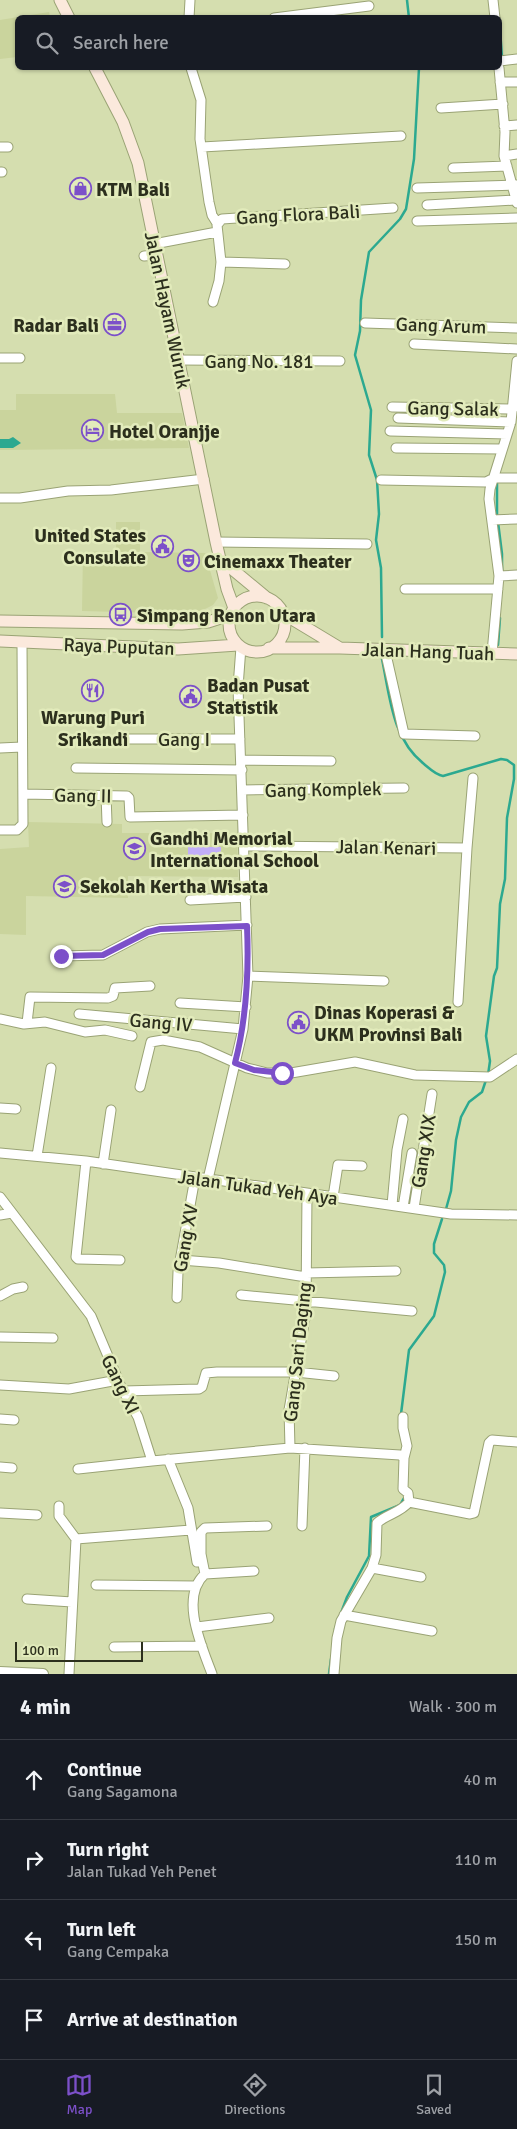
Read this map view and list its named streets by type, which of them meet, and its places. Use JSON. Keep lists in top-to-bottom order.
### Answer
{
  "streets": {
    "main road": ["Jalan Hayam Wuruk", "Raya Puputan", "Jalan Hang Tuah"],
    "street": [
      "Gang Flora Bali",
      "Gang Arum",
      "Gang No. 181",
      "Gang Salak",
      "Gang I",
      "Gang Komplek",
      "Gang II",
      "Jalan Kenari",
      "Gang IV",
      "Gang XIX",
      "Jalan Tukad Yeh Aya",
      "Gang XV",
      "Gang Sari Daging",
      "Gang XI"
    ]
  },
  "crossings": [
    ["Gang Flora Bali", "Jalan Hayam Wuruk"],
    ["Jalan Hayam Wuruk", "Gang No. 181"],
    ["Jalan Hayam Wuruk", "Raya Puputan"],
    ["Jalan Hayam Wuruk", "Jalan Hang Tuah"],
    ["Raya Puputan", "Jalan Hang Tuah"],
    ["Gang XIX", "Jalan Tukad Yeh Aya"],
    ["Jalan Tukad Yeh Aya", "Gang XV"],
    ["Jalan Tukad Yeh Aya", "Gang Sari Daging"]
  ],
  "places": {
    "shop": ["KTM Bali"],
    "office": ["Radar Bali"],
    "hotel": ["Hotel Oranjje"],
    "public building": ["United States Consulate", "Badan Pusat Statistik", "Dinas Koperasi & UKM Provinsi Bali"],
    "theatre": ["Cinemaxx Theater"],
    "bus stop": ["Simpang Renon Utara"],
    "restaurant": ["Warung Puri Srikandi"],
    "school or university": ["Gandhi Memorial International School", "Sekolah Kertha Wisata"]
  },
  "scale_bar": "100 m",
  "page": {
    "search": "Search here",
    "scale": "100 m",
    "heading": ["4 min", "Walk · 300 m"],
    "list": [
      ["Continue", "Gang Sagamona", "40 m"],
      ["Turn right", "Jalan Tukad Yeh Penet", "110 m"],
      ["Turn left", "Gang Cempaka", "150 m"],
      "Arrive at destination"
    ],
    "nav": ["Map", "Directions", "Saved"]
  }
}
